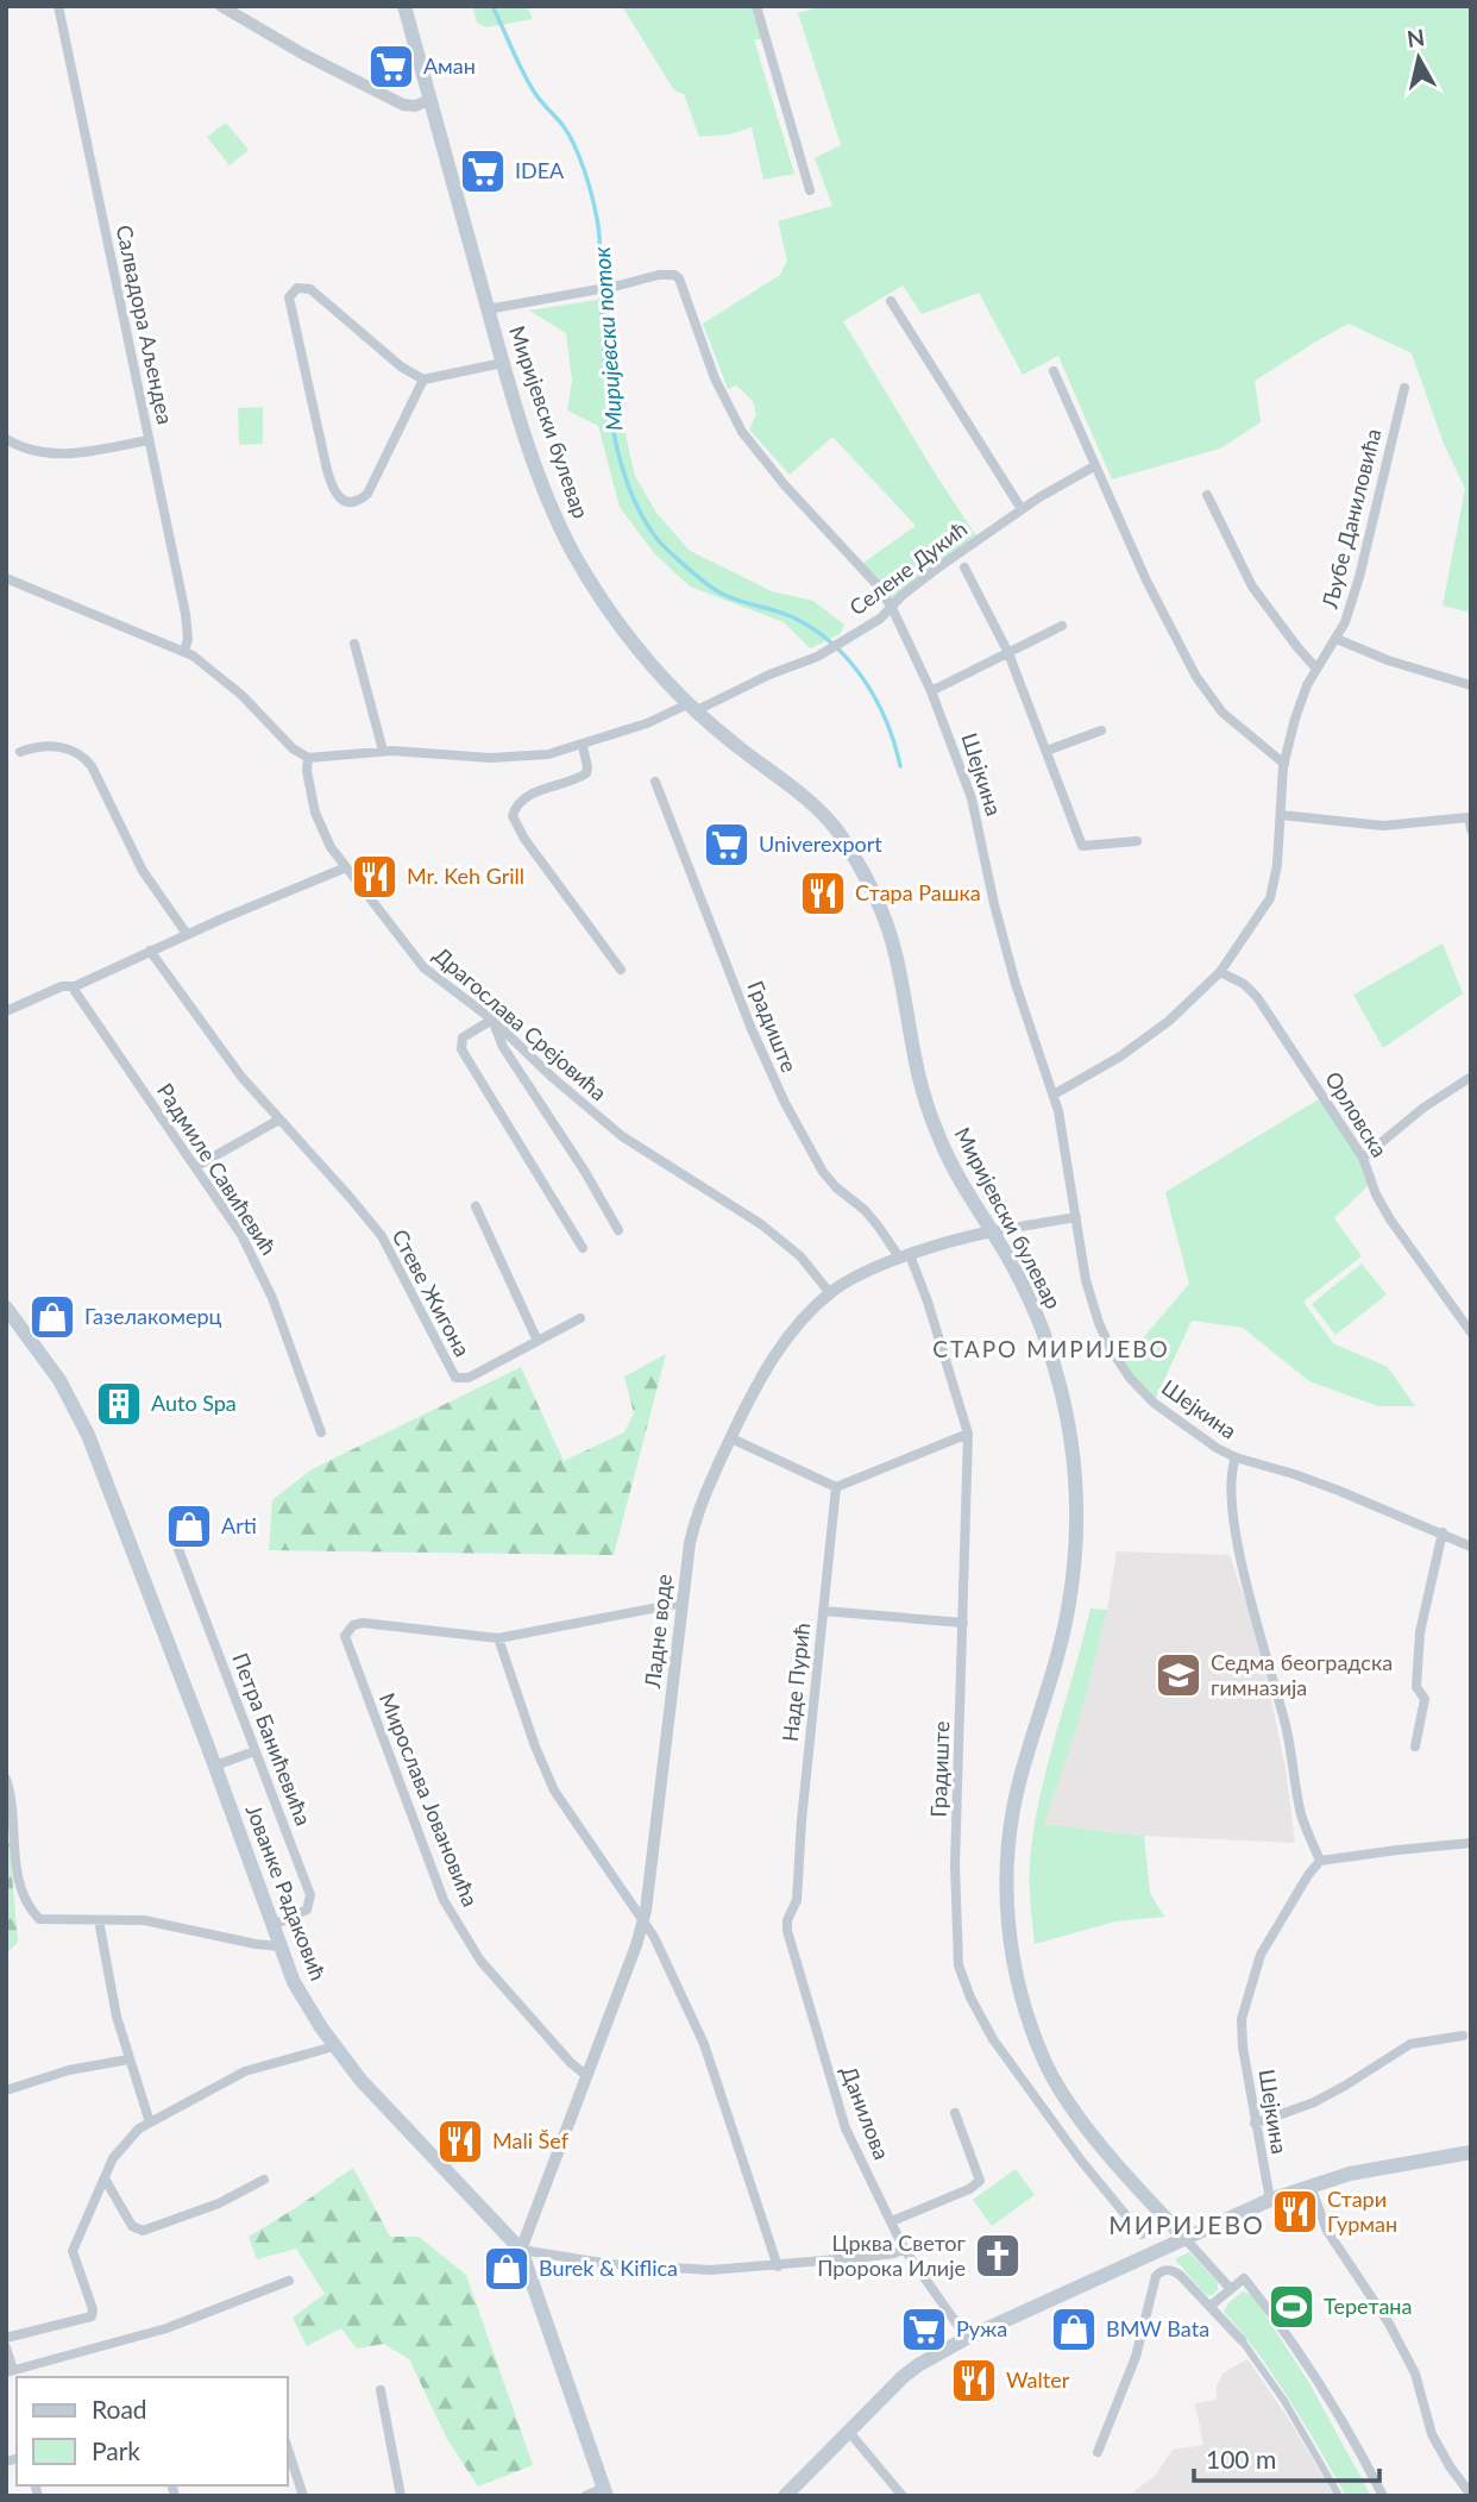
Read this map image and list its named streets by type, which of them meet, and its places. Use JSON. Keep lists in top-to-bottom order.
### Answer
{
  "streets": {
    "main road": ["Миријевски булевар", "Јованке Радаковић"],
    "street": [
      "Салвадора Аљендеа",
      "Љубе Даниловића",
      "Селене Дукић",
      "Шејкина",
      "Драгослава Срејовића",
      "Градиште",
      "Орловска",
      "Радмиле Савићевић",
      "Стеве Жигона",
      "Ладне воде",
      "Наде Пурић",
      "Петра Банићевића",
      "Мирослава Јовановића",
      "Данилова"
    ]
  },
  "crossings": [
    ["Миријевски булевар", "Селене Дукић"],
    ["Миријевски булевар", "Шејкина"],
    ["Миријевски булевар", "Ладне воде"],
    ["Љубе Даниловића", "Шејкина"],
    ["Љубе Даниловића", "Орловска"],
    ["Селене Дукић", "Шејкина"],
    ["Селене Дукић", "Драгослава Срејовића"],
    ["Шејкина", "Ладне воде"],
    ["Драгослава Срејовића", "Ладне воде"],
    ["Градиште", "Ладне воде"],
    ["Ладне воде", "Мирослава Јовановића"],
    ["Ладне воде", "Јованке Радаковић"],
    ["Наде Пурић", "Данилова"],
    ["Петра Банићевића", "Јованке Радаковић"]
  ],
  "districts": ["СТАРО МИРИЈЕВО", "МИРИЈЕВО"],
  "water": ["Миријевски поток"],
  "places": {
    "supermarket": [
      "Аман",
      "IDEA",
      "Univerexport",
      "Ружа"
    ],
    "restaurant": [
      "Mr. Keh Grill",
      "Стара Рашка",
      "Mali Šef",
      "Стари Гурман",
      "Walter"
    ],
    "shop": [
      "Газелакомерц",
      "Arti",
      "Burek & Kiflica",
      "BMW Bata"
    ],
    "building": ["Auto Spa"],
    "school or university": ["Седма београдска гимназија"],
    "church": ["Црква Светог Пророка Илије"],
    "sports": ["Теретана"]
  },
  "legend": ["Road", "Park"],
  "scale_bar": "100 m",
  "north": "top"
}
